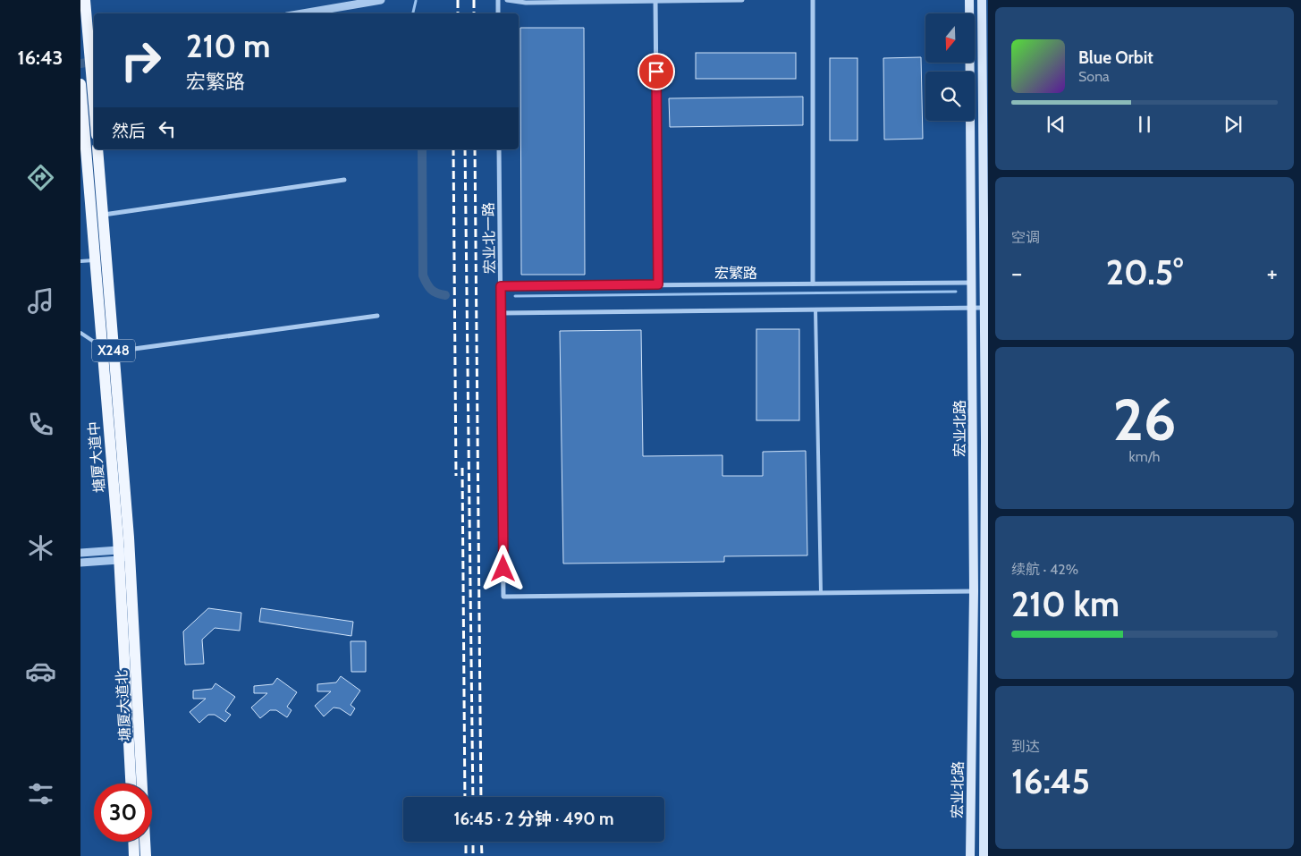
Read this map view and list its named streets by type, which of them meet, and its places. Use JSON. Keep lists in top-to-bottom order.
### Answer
{
  "streets": {
    "main road": [
      "X248",
      "宏业北路",
      "塘厦大道中",
      "塘厦大道北"
    ],
    "street": ["宏业北一路", "宏繁路"]
  },
  "crossings": [
    ["宏业北一路", "宏繁路"],
    ["宏繁路", "宏业北路"],
    ["塘厦大道中", "塘厦大道北"]
  ],
  "north": "bottom",
  "page": {
    "tabs": "16:43",
    "turn": ["210 m", "宏繁路"],
    "song": ["Blue Orbit", "Sona"],
    "then": "然后",
    "tile": [
      "空调",
      ["26", "km/h"],
      ["续航 · 42%", "210 km"],
      ["到达", "16:45"]
    ],
    "heat": ["−", "20.5°", "+"],
    "limit": "30",
    "trip": "16:45 · 2 分钟 · 490 m"
  }
}
